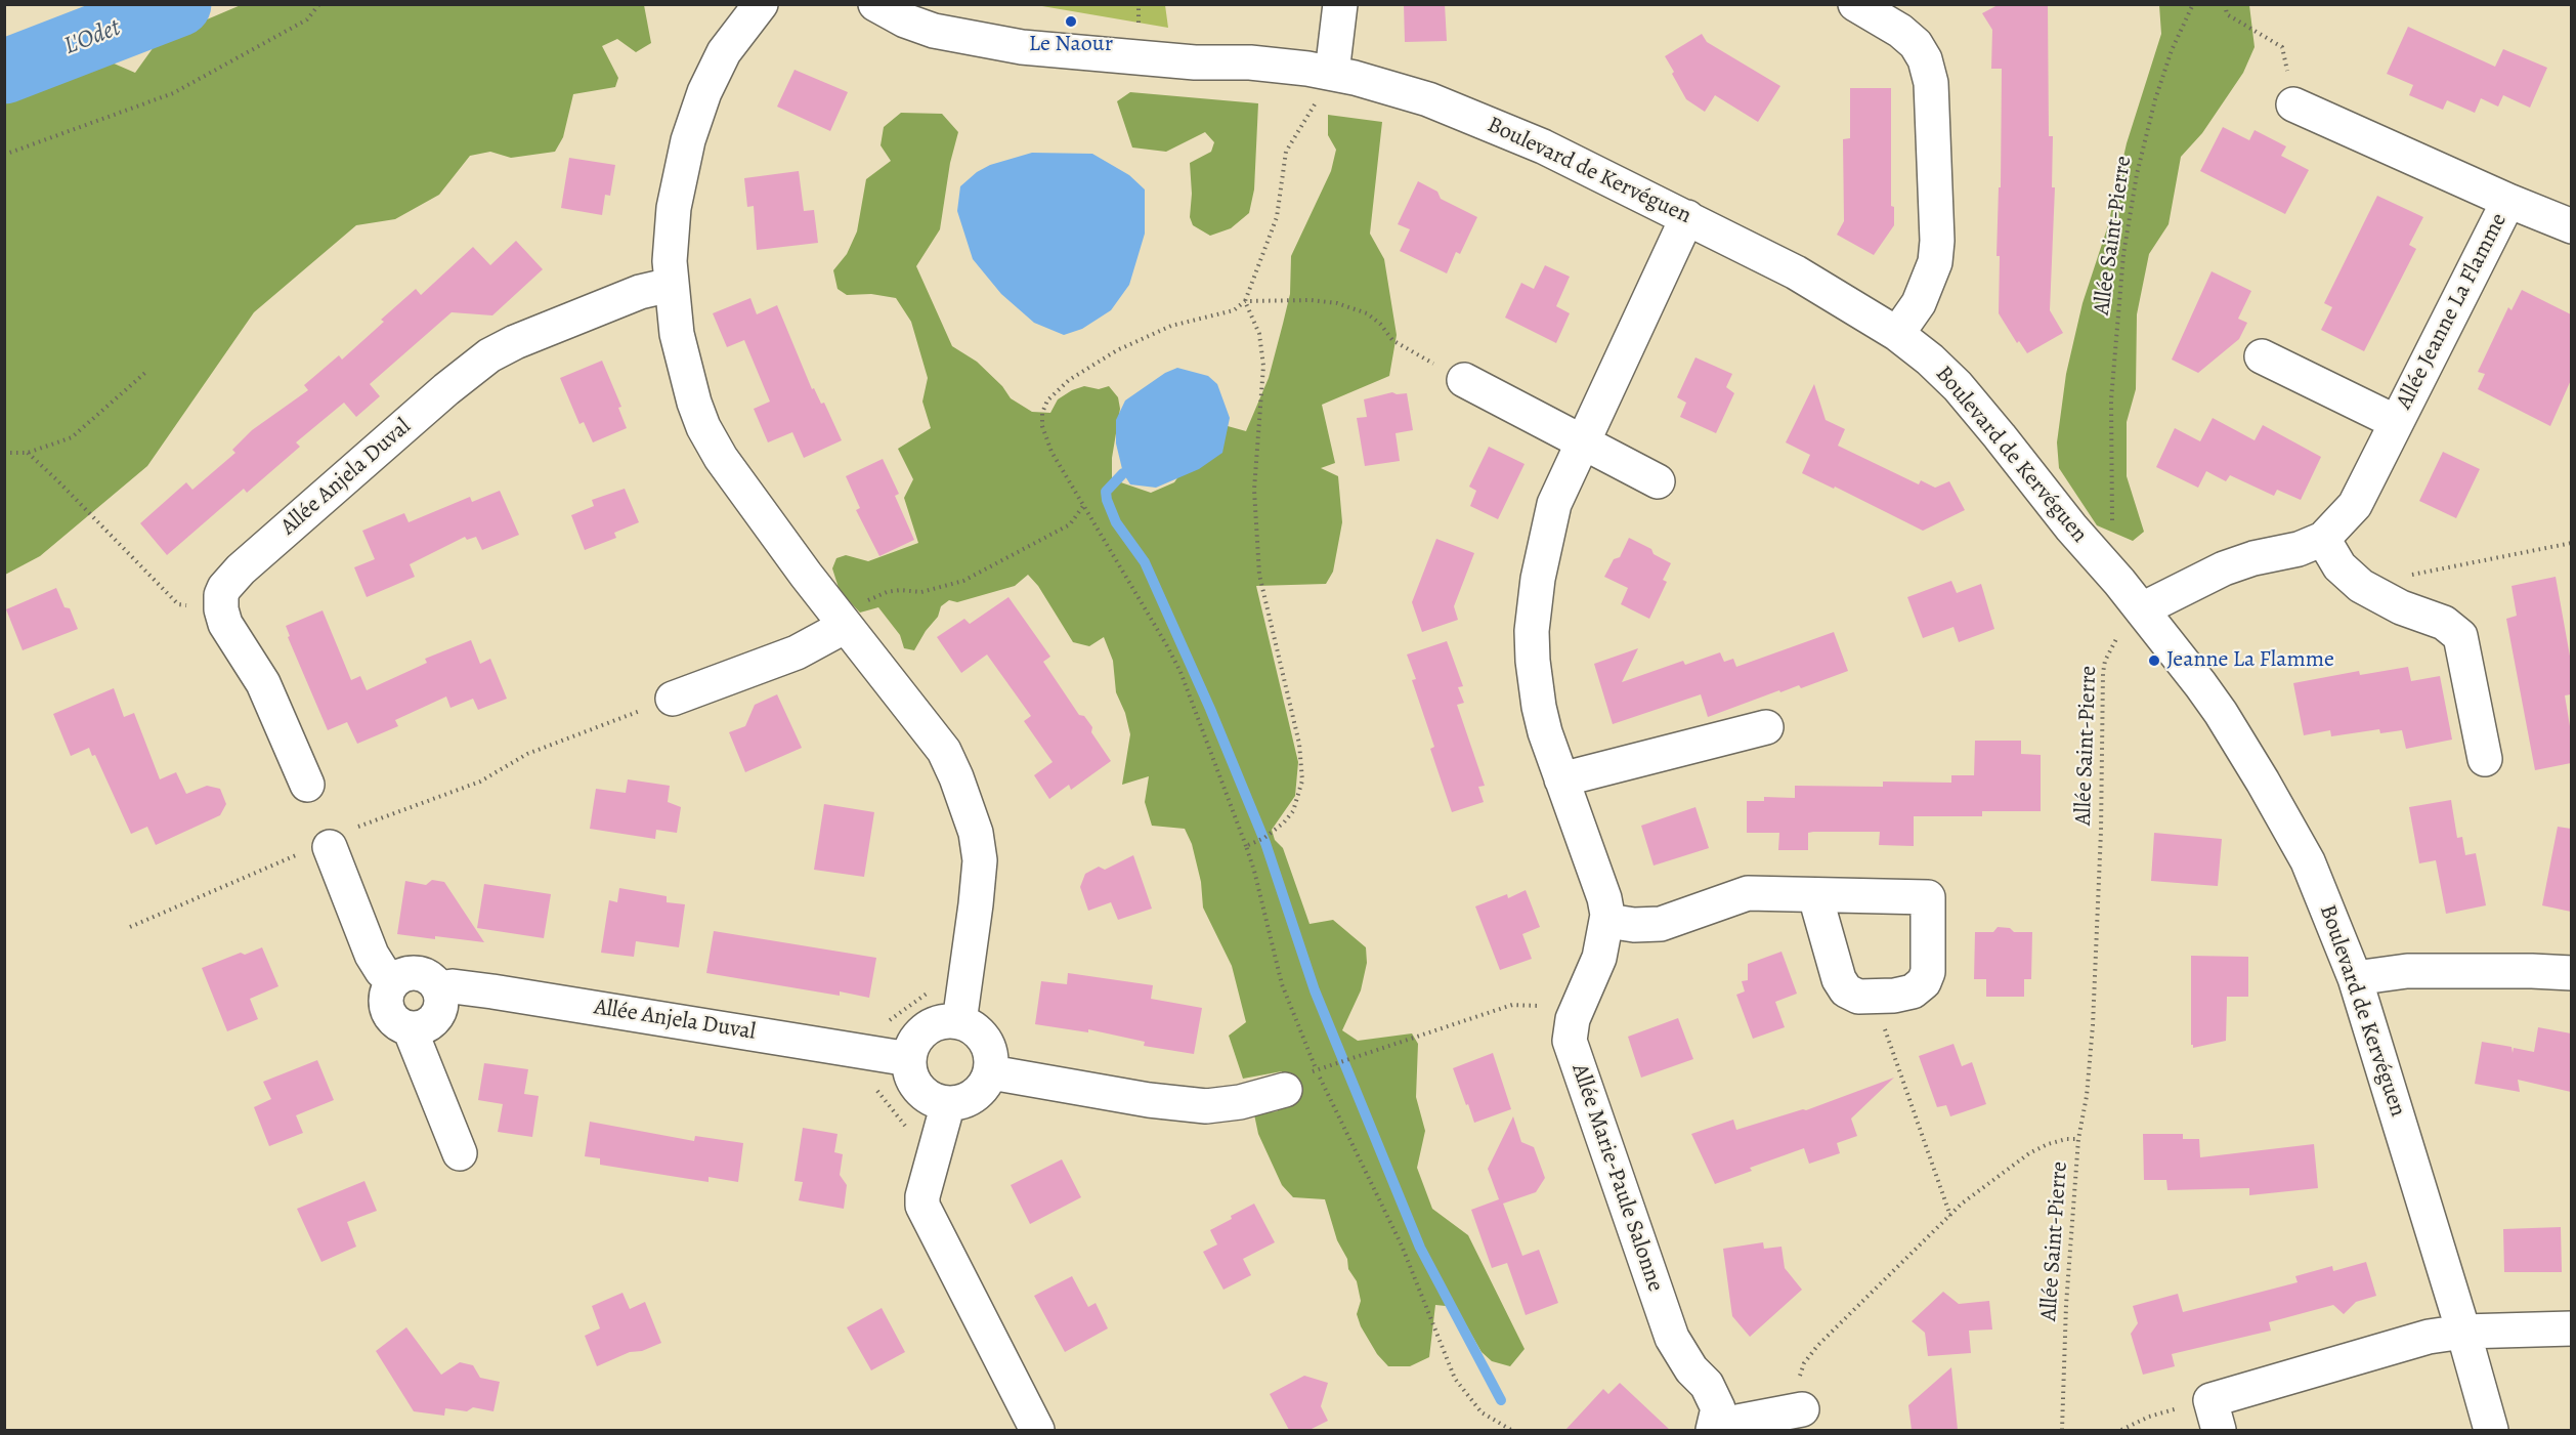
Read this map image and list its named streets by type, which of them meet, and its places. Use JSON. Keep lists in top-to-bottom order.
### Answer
{
  "streets": {
    "street": [
      "Boulevard de Kervéguen",
      "Allée Jeanne La Flamme",
      "Allée Anjela Duval",
      "Allée Marie-Paule Salonne"
    ],
    "path": ["Allée Saint-Pierre"]
  },
  "crossings": [
    ["Boulevard de Kervéguen", "Allée Saint-Pierre"],
    ["Boulevard de Kervéguen", "Allée Jeanne La Flamme"],
    ["Boulevard de Kervéguen", "Allée Marie-Paule Salonne"],
    ["Allée Saint-Pierre", "Allée Jeanne La Flamme"]
  ],
  "water": ["L'Odet"],
  "places": ["Le Naour", "Jeanne La Flamme"]
}
